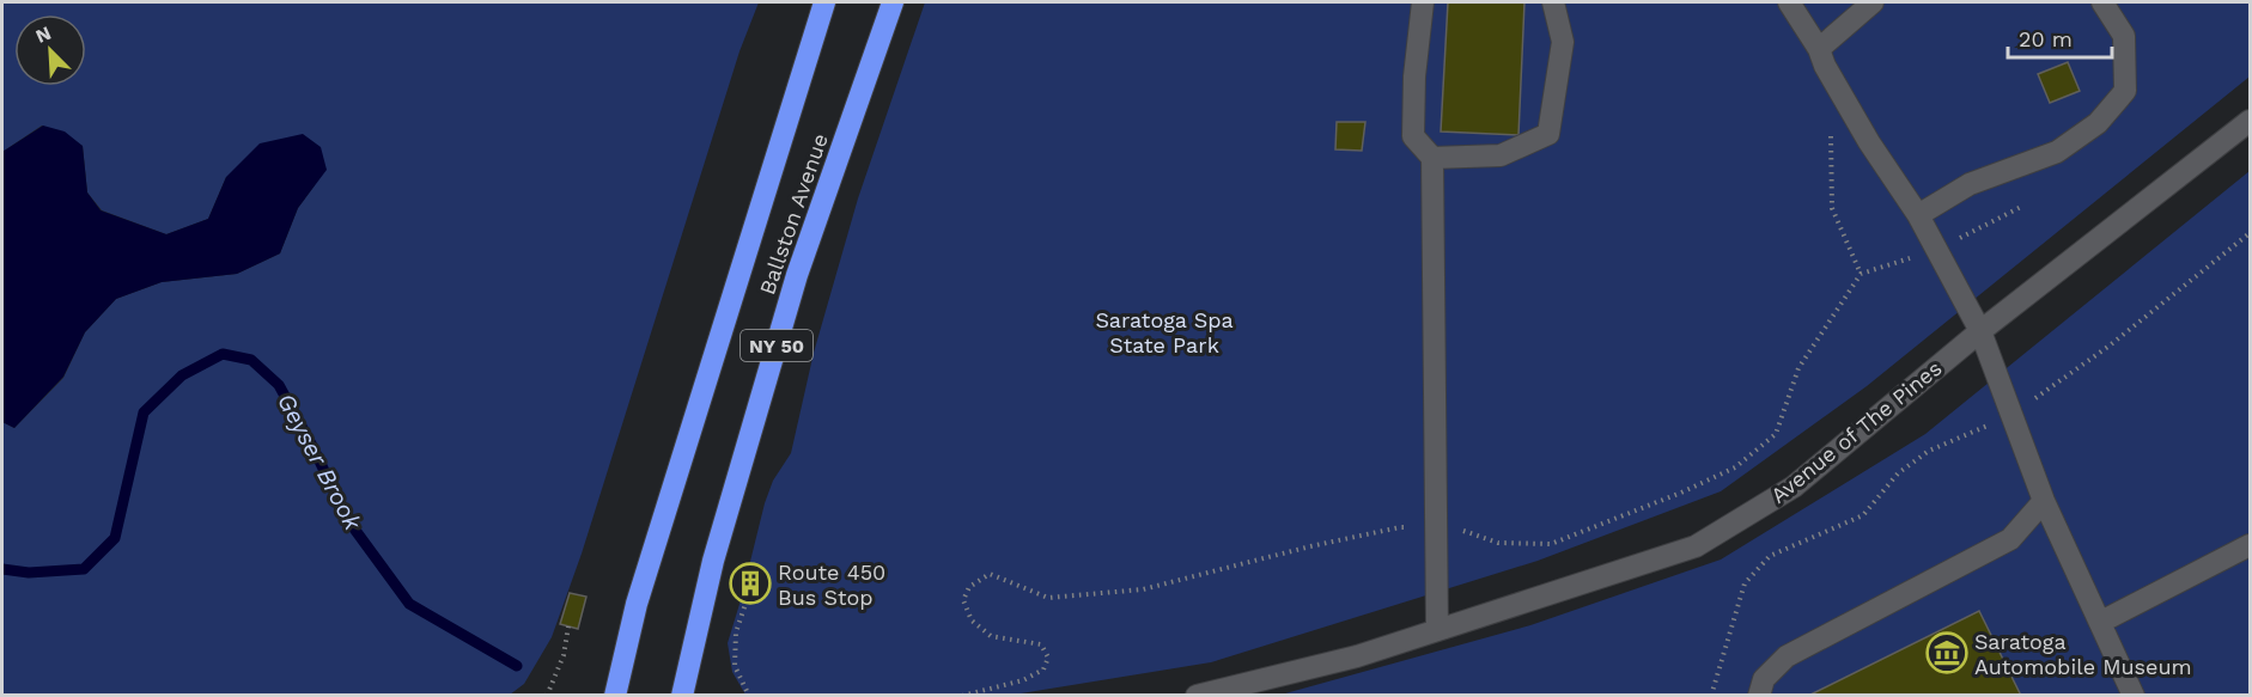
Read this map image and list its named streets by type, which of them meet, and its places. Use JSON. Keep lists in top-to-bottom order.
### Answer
{
  "streets": {
    "highway": ["Ballston Avenue", "NY 50"],
    "street": ["Avenue of The Pines"]
  },
  "water": ["Geyser Brook"],
  "parks": ["Saratoga Spa State Park"],
  "places": {
    "building": ["Route 450 Bus Stop"],
    "museum": ["Saratoga Automobile Museum"]
  },
  "scale_bar": "20 m",
  "north": "top left"
}
